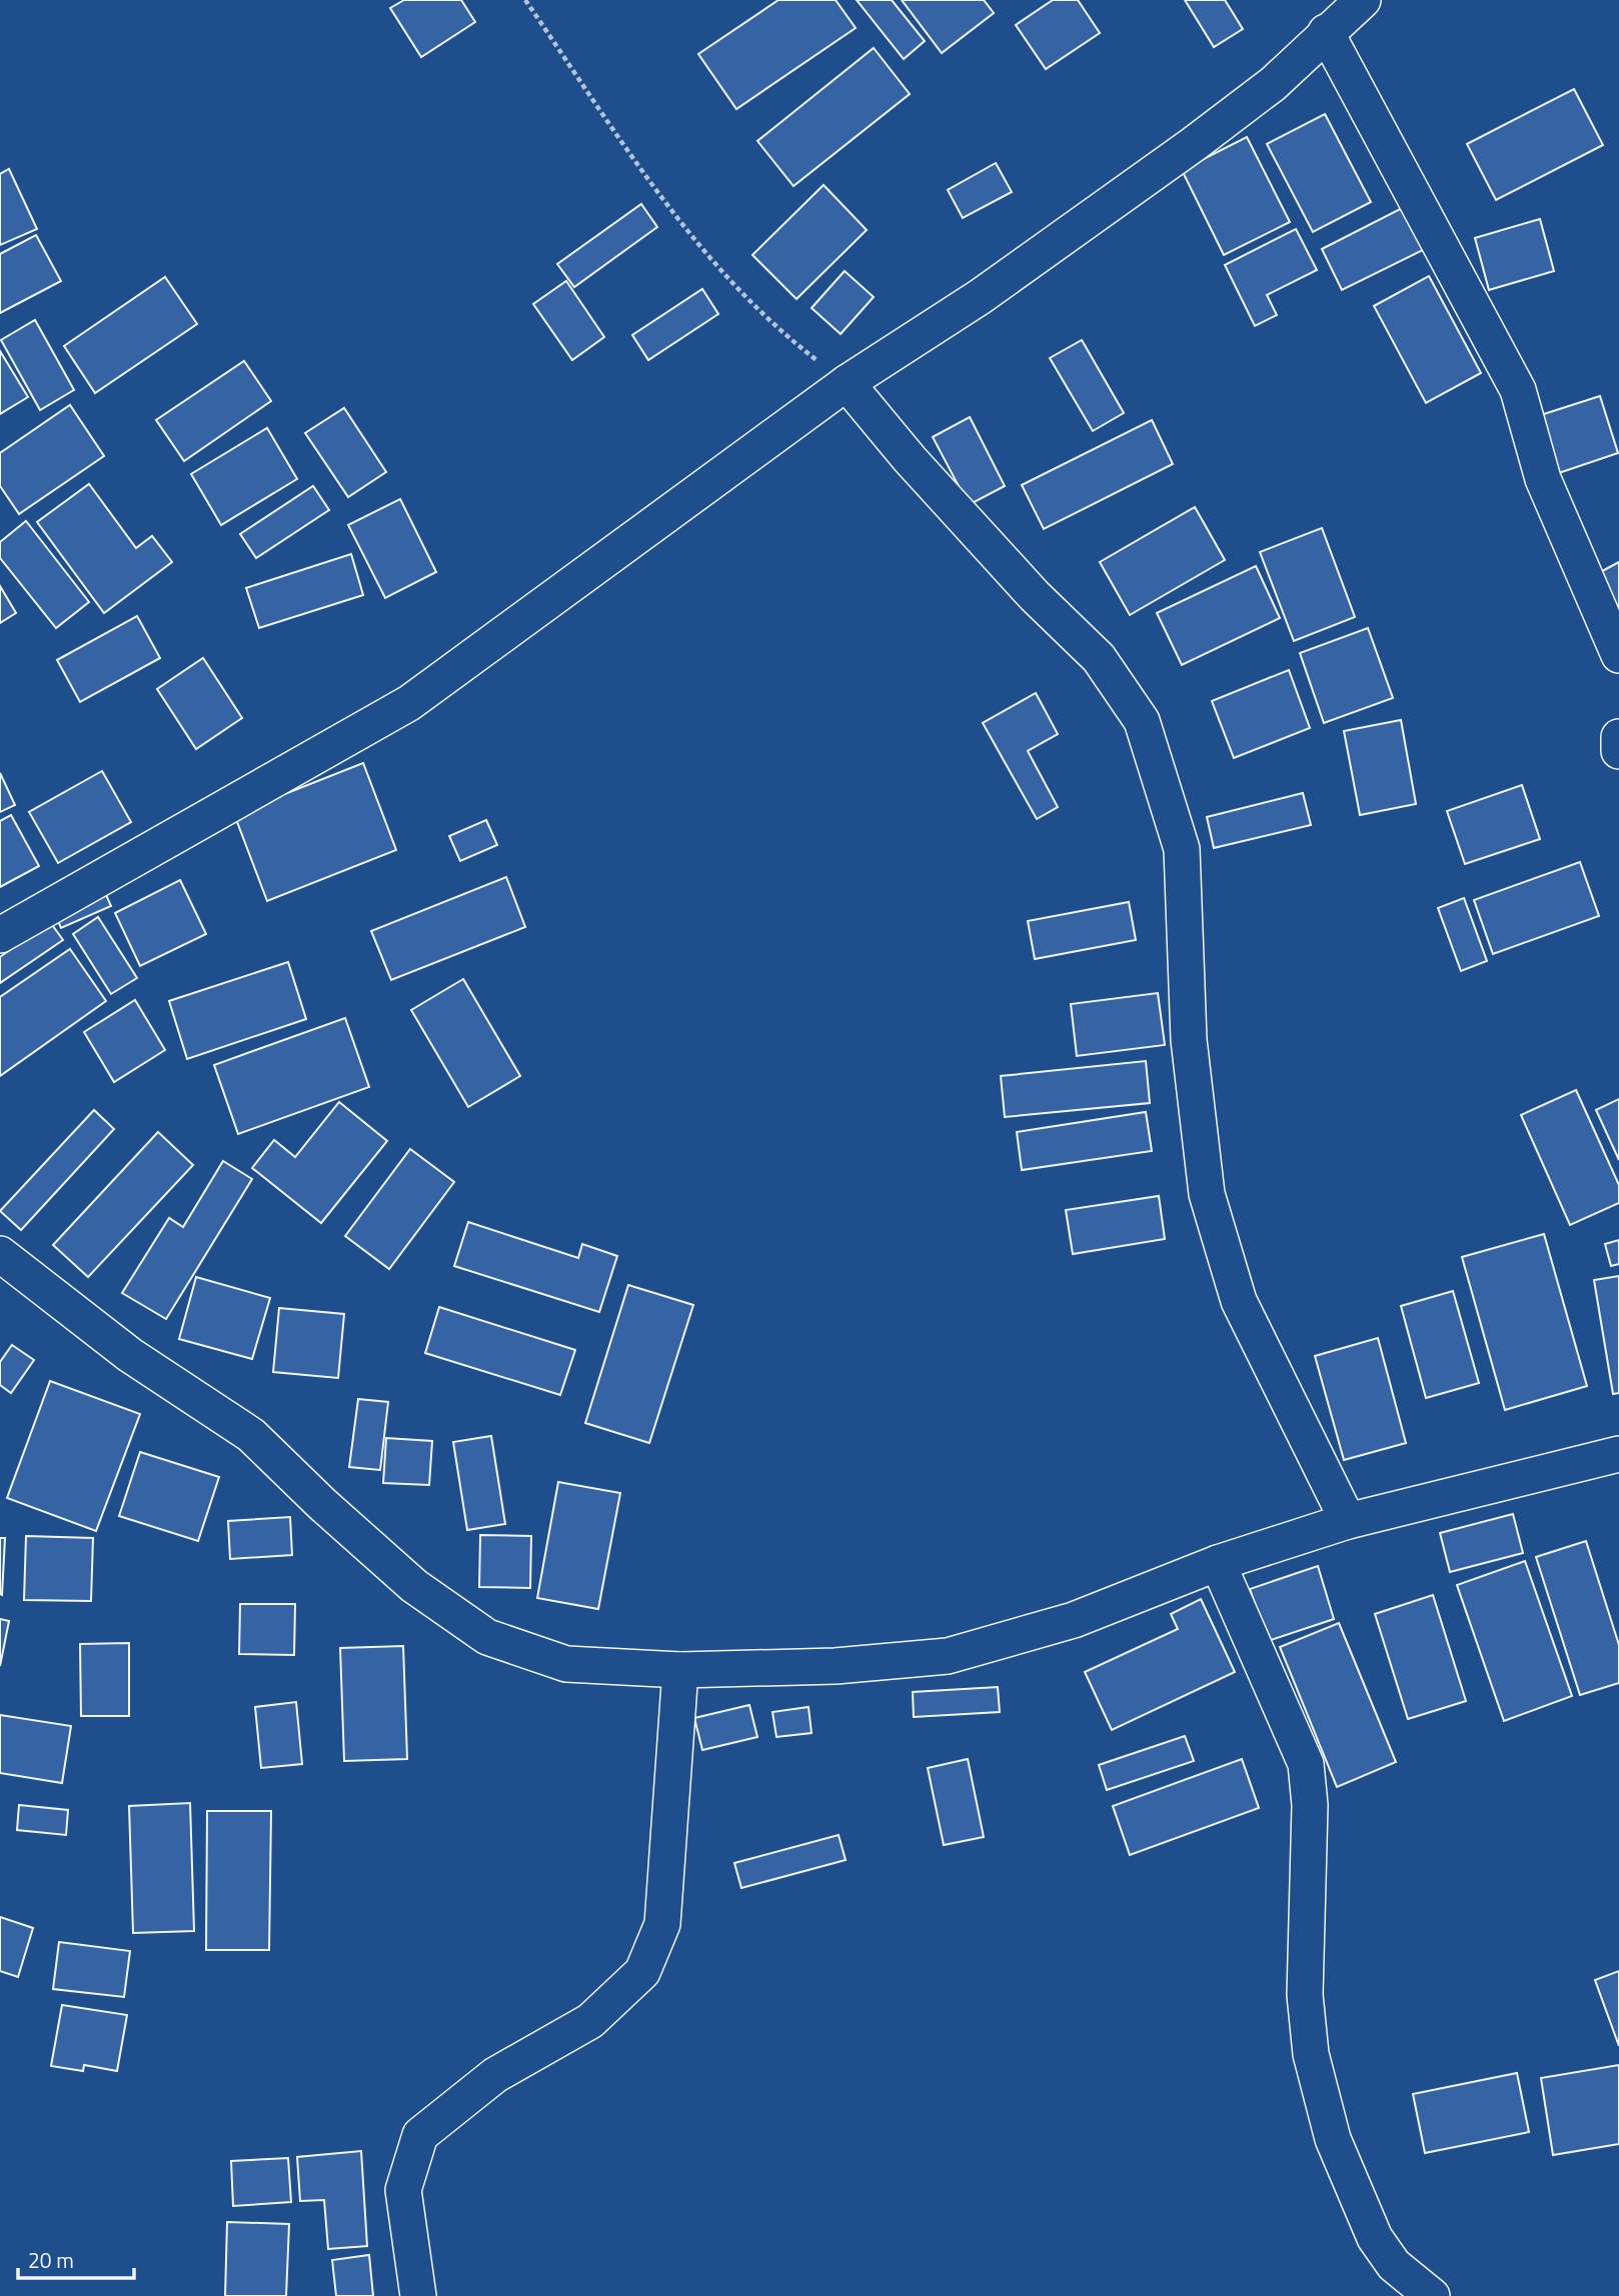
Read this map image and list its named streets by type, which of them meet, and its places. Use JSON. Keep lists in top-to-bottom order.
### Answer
{
  "scale_bar": "20 m"
}
